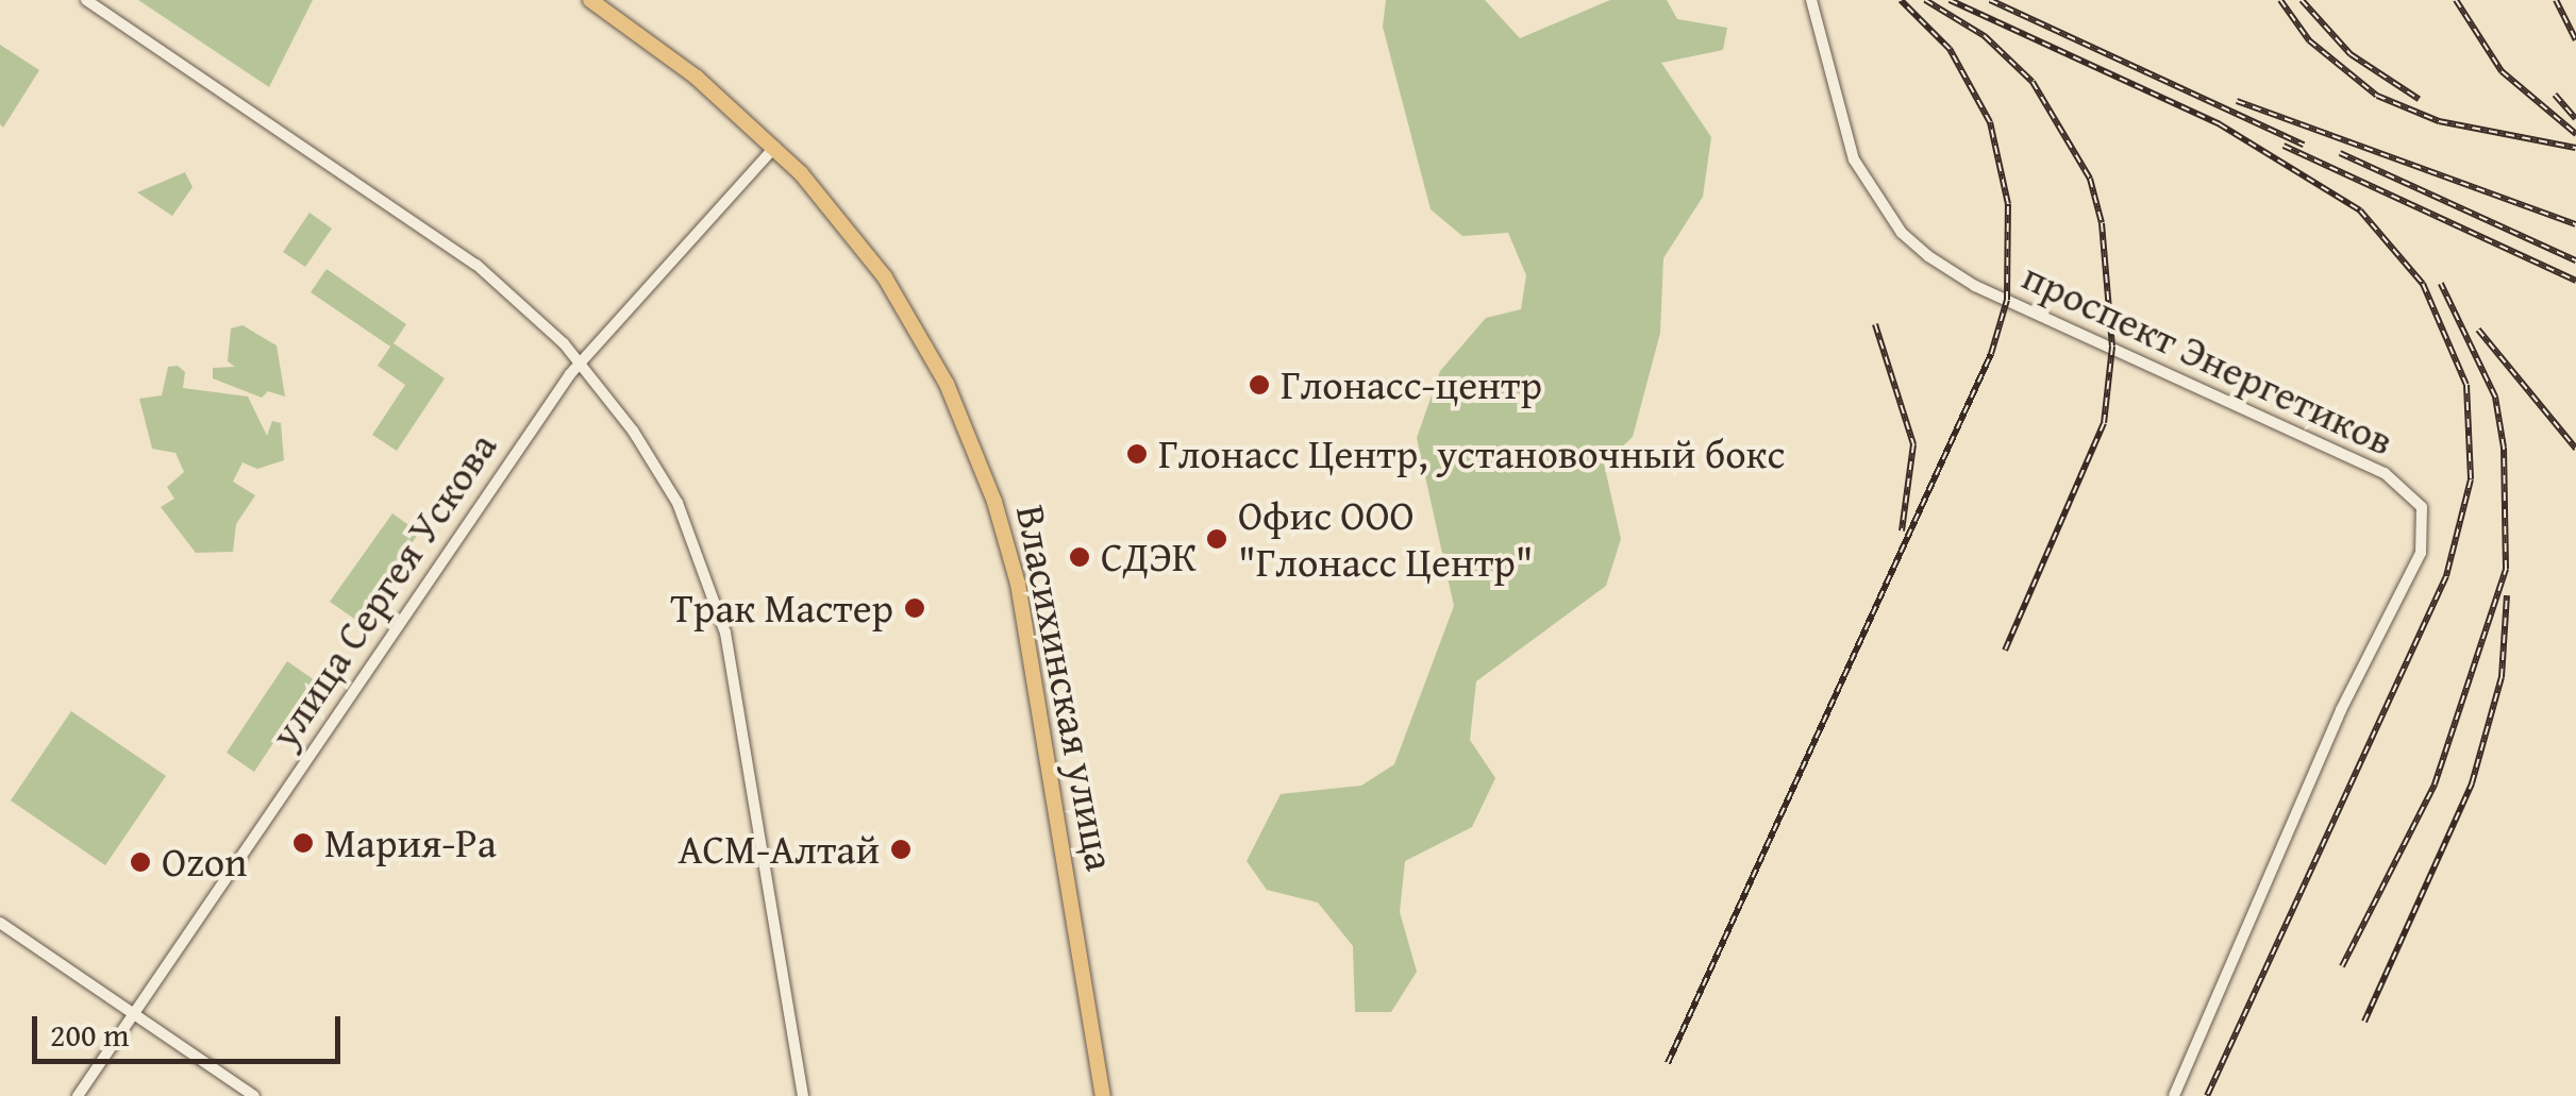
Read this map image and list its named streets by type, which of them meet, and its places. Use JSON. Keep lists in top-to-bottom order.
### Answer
{
  "streets": {
    "highway": ["Власихинская улица"],
    "street": ["проспект Энергетиков", "улица Сергея Ускова"]
  },
  "crossings": [
    ["улица Сергея Ускова", "Власихинская улица"]
  ],
  "places": [
    "Глонасс-центр",
    "Глонасс Центр, установочный бокс",
    "Офис ООО \"Глонасс Центр\"",
    "СДЭК",
    "Трак Мастер",
    "Мария-Ра",
    "АСМ-Алтай",
    "Ozon"
  ],
  "scale_bar": "200 m"
}
